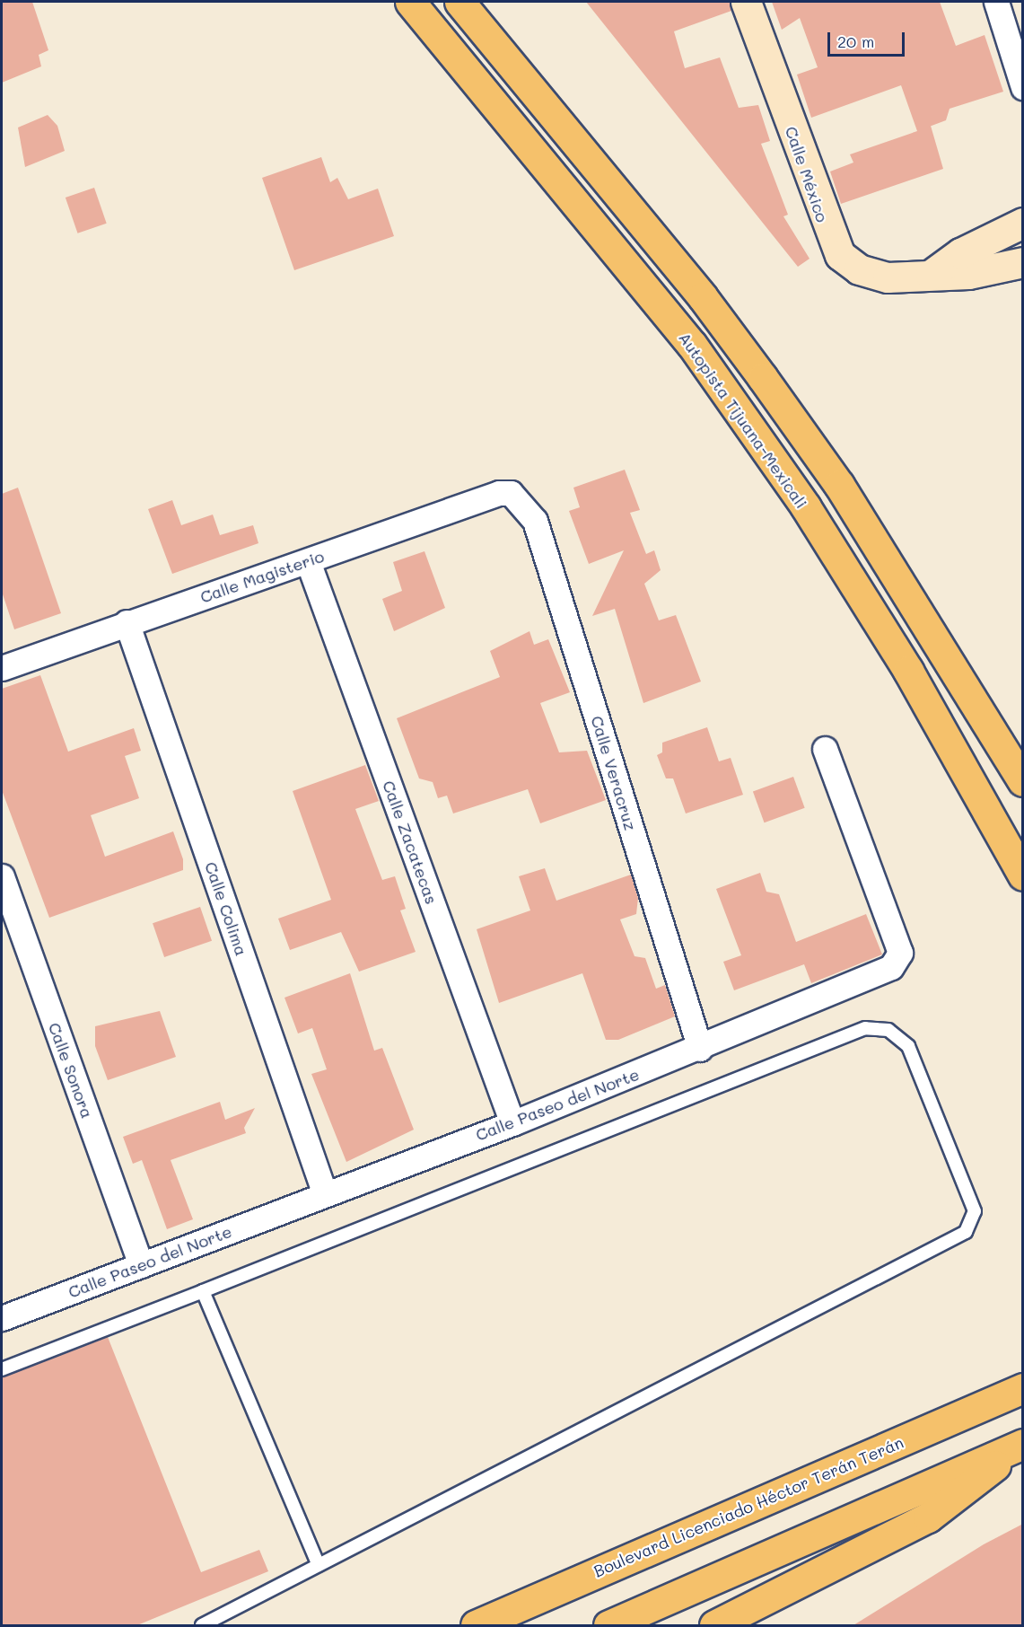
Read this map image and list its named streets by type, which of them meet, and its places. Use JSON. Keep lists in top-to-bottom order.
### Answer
{
  "streets": {
    "main road": ["Autopista Tijuana-Mexicali", "Boulevard Licenciado Héctor Terán Terán"],
    "street": [
      "Calle México",
      "Calle Magisterio",
      "Calle Veracruz",
      "Calle Zacatecas",
      "Calle Colima",
      "Calle Sonora",
      "Calle Paseo del Norte"
    ]
  },
  "crossings": [
    ["Calle Magisterio", "Calle Veracruz"],
    ["Calle Magisterio", "Calle Zacatecas"],
    ["Calle Magisterio", "Calle Colima"],
    ["Calle Veracruz", "Calle Paseo del Norte"],
    ["Calle Zacatecas", "Calle Paseo del Norte"],
    ["Calle Colima", "Calle Paseo del Norte"],
    ["Calle Sonora", "Calle Paseo del Norte"]
  ],
  "scale_bar": "20 m"
}
